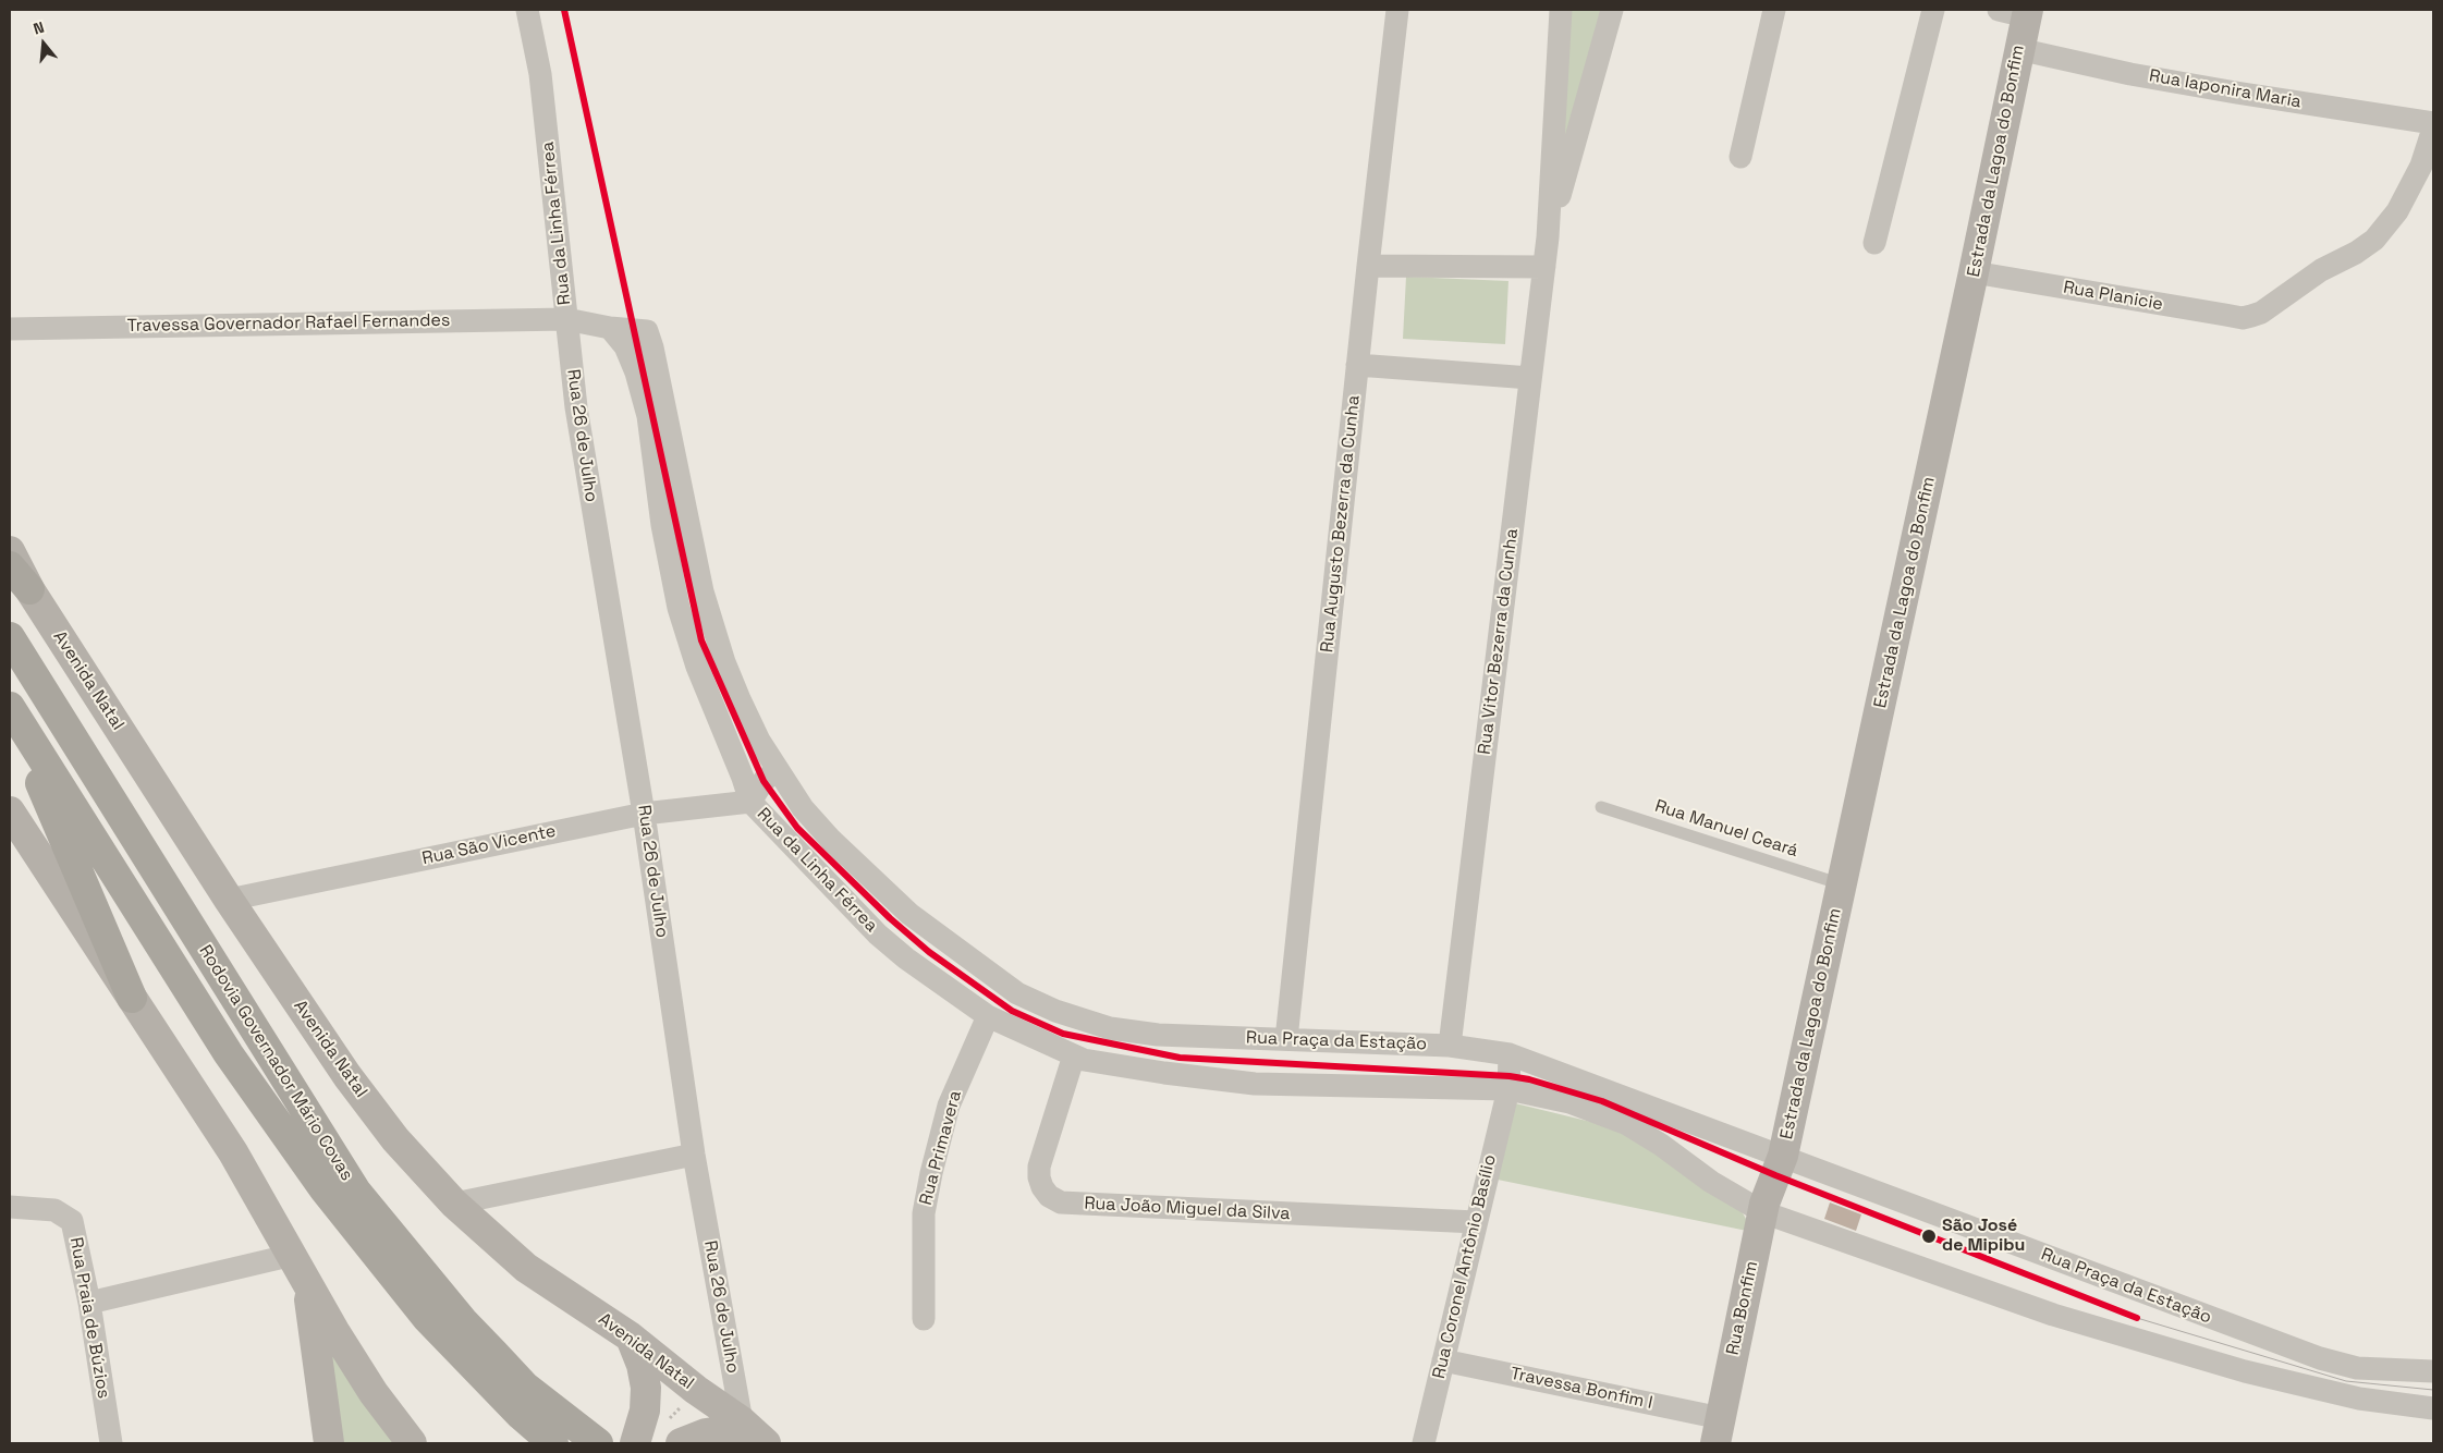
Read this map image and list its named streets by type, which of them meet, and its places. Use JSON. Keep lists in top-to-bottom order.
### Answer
{
  "streets": {
    "highway": ["Rodovia Governador Mário Covas"],
    "main road": ["Estrada da Lagoa do Bonfim", "Avenida Natal", "Rua Bonfim"],
    "street": [
      "Rua Iaponira Maria",
      "Rua da Linha Férrea",
      "Rua Planicie",
      "Travessa Governador Rafael Fernandes",
      "Rua 26 de Julho",
      "Rua Augusto Bezerra da Cunha",
      "Rua Vitor Bezerra da Cunha",
      "Rua São Vicente",
      "Rua Praça da Estação",
      "Rua Primavera",
      "Rua João Miguel da Silva",
      "Rua Coronel Antônio Basílio",
      "Rua Praia de Búzios",
      "Travessa Bonfim I"
    ],
    "lane": ["Rua Manuel Ceará"]
  },
  "crossings": [
    ["Rua Iaponira Maria", "Estrada da Lagoa do Bonfim"],
    ["Estrada da Lagoa do Bonfim", "Rua Planicie"],
    ["Estrada da Lagoa do Bonfim", "Rua Manuel Ceará"],
    ["Estrada da Lagoa do Bonfim", "Rua Praça da Estação"],
    ["Estrada da Lagoa do Bonfim", "Rua Bonfim"],
    ["Rua da Linha Férrea", "Travessa Governador Rafael Fernandes"],
    ["Rua da Linha Férrea", "Rua 26 de Julho"],
    ["Rua da Linha Férrea", "Rua São Vicente"],
    ["Rua da Linha Férrea", "Rua Praça da Estação"],
    ["Rua da Linha Férrea", "Rua Primavera"],
    ["Rua da Linha Férrea", "Rua João Miguel da Silva"],
    ["Travessa Governador Rafael Fernandes", "Rua 26 de Julho"],
    ["Rua 26 de Julho", "Avenida Natal"],
    ["Rua 26 de Julho", "Rua São Vicente"],
    ["Rua Augusto Bezerra da Cunha", "Rua Praça da Estação"],
    ["Rua Vitor Bezerra da Cunha", "Rua Praça da Estação"],
    ["Avenida Natal", "Rua São Vicente"],
    ["Rua Praça da Estação", "Rua Coronel Antônio Basílio"],
    ["Rua Praça da Estação", "Rua Bonfim"],
    ["Rua João Miguel da Silva", "Rua Coronel Antônio Basílio"],
    ["Rua Coronel Antônio Basílio", "Travessa Bonfim I"],
    ["Rua Bonfim", "Travessa Bonfim I"]
  ],
  "places": ["São José de Mipibu"],
  "north": "top"
}
